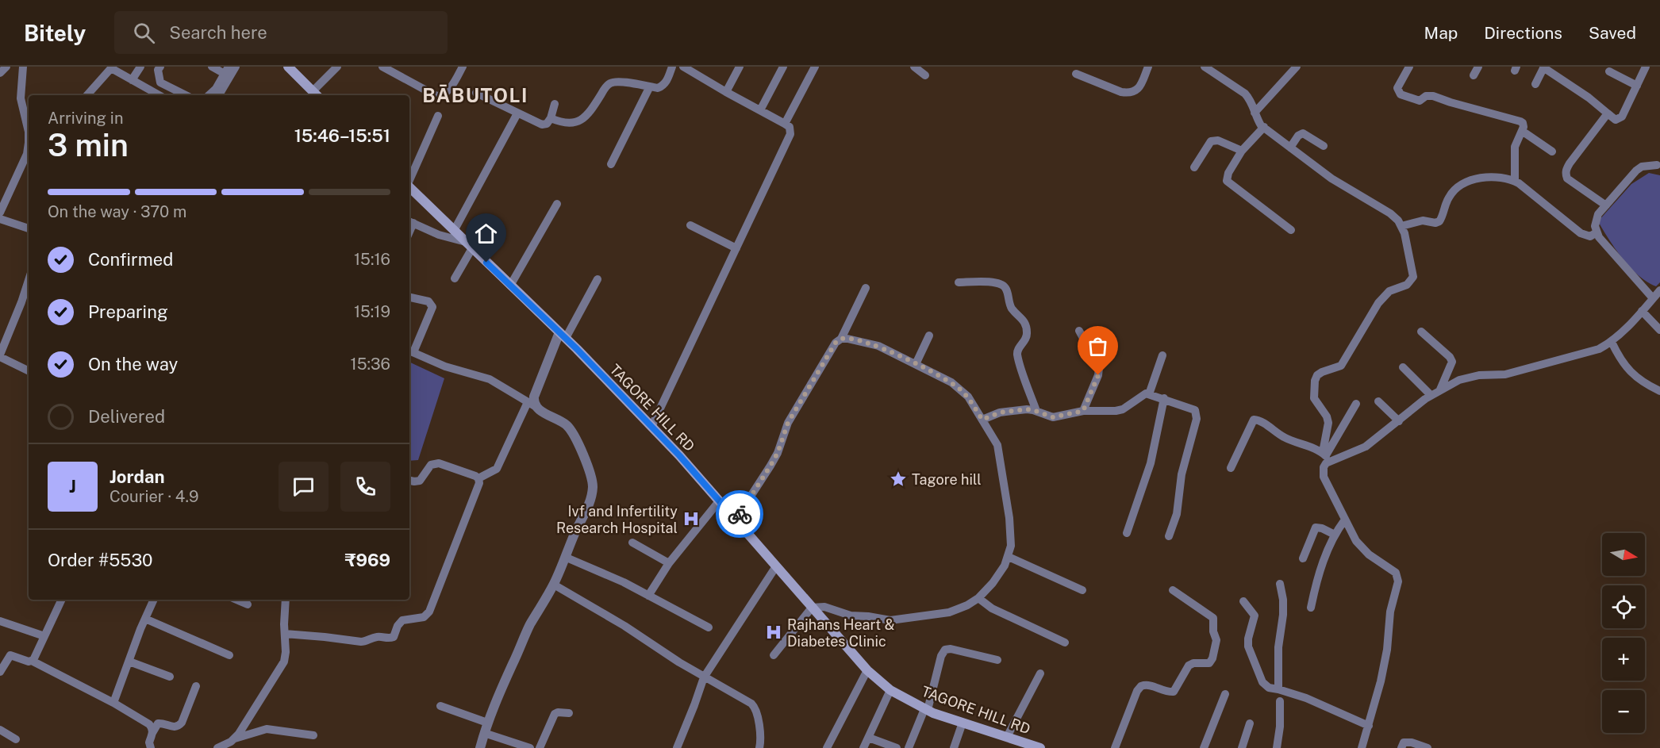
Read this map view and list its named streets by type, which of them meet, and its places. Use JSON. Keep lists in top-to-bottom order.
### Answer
{
  "streets": {
    "main road": ["TAGORE HILL RD"]
  },
  "districts": ["BĀBUTOLI"],
  "places": {
    "place": ["Tagore hill"],
    "hospital": ["Ivf and Infertility Research Hospital", "Rajhans Heart & Diabetes Clinic"]
  },
  "north": "right",
  "page": {
    "header": "Bitely",
    "search": "Search here",
    "nav": ["Map", "Directions", "Saved"],
    "heading": ["3 min", "Arriving in", "15:46–15:51"],
    "panel": [
      "Jordan",
      "Courier · 4.9",
      "Order #5530",
      "₹969"
    ],
    "bar": "On the way · 370 m",
    "list": [
      ["Confirmed", "15:16"],
      ["Preparing", "15:19"],
      ["On the way", "15:36"],
      "Delivered"
    ],
    "round": "J",
    "map_buttons": ["+", "−"]
  }
}
